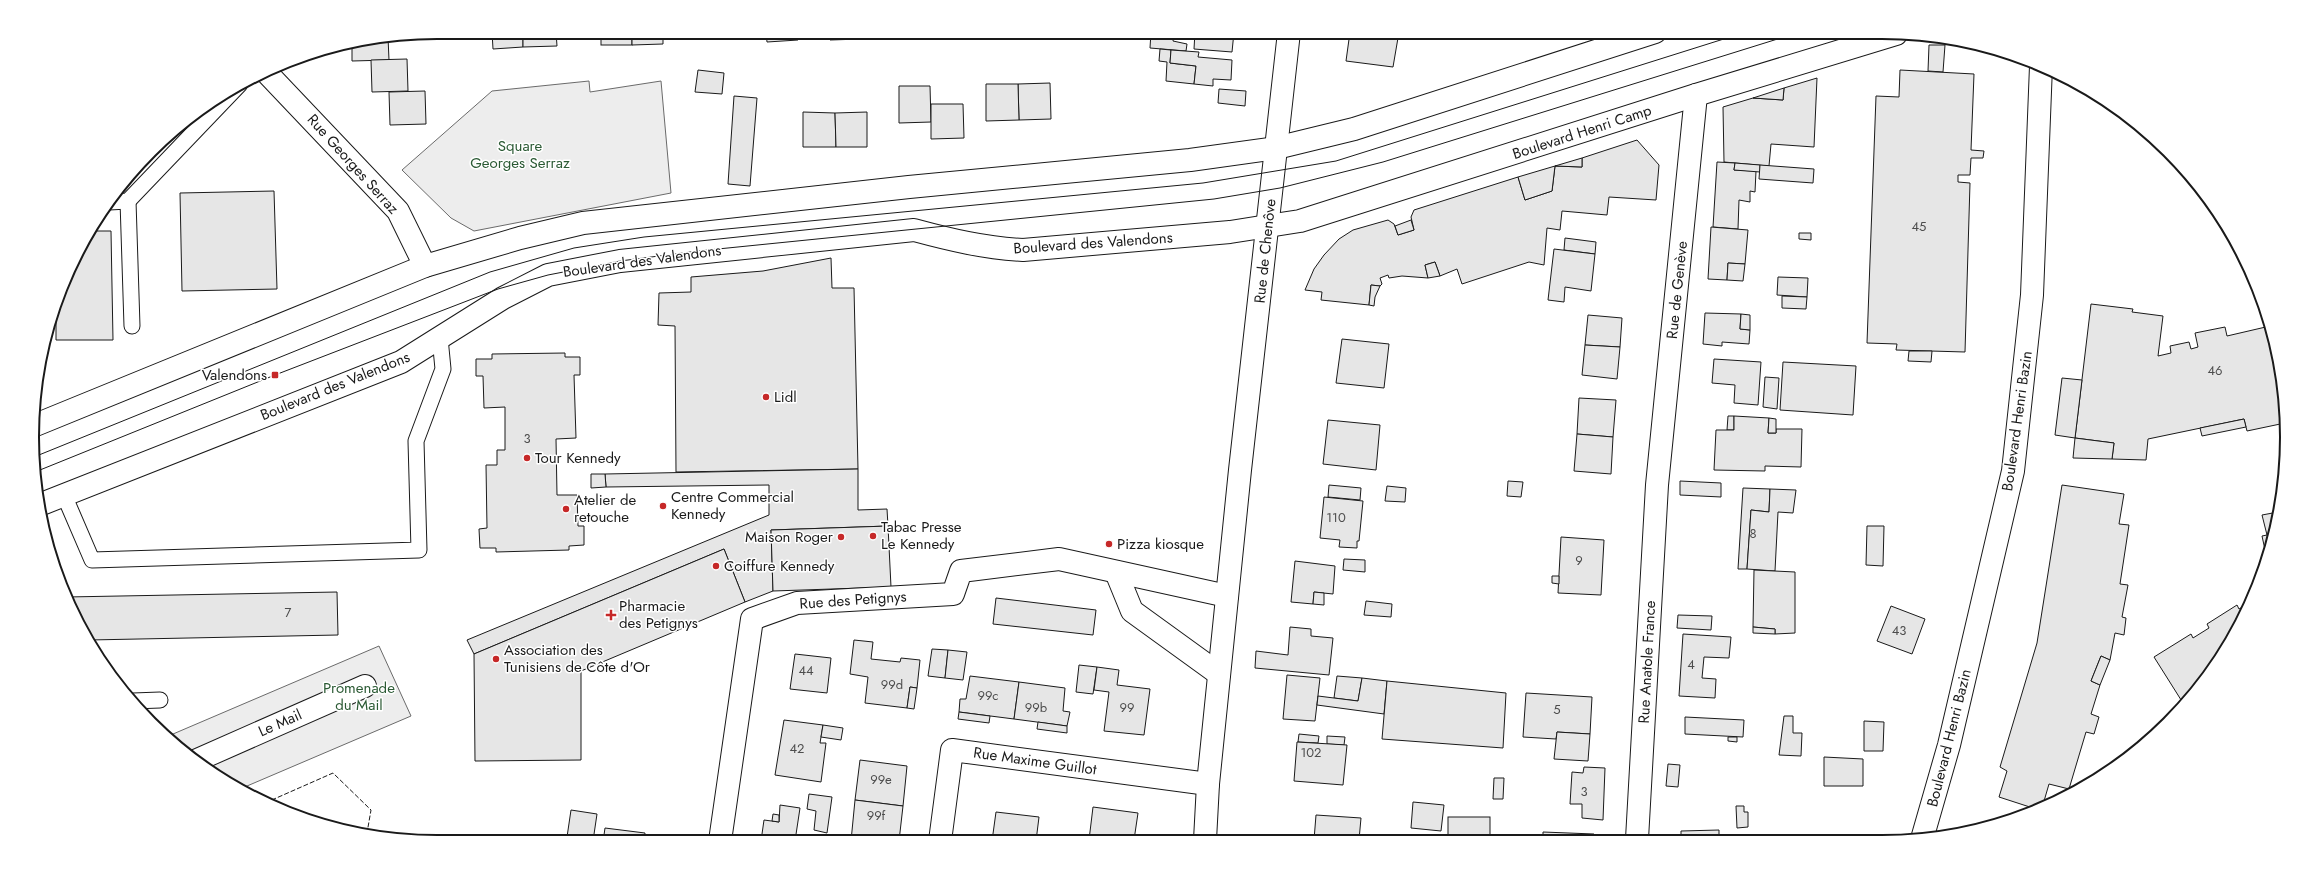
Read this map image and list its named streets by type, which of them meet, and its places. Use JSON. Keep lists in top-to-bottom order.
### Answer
{
  "streets": {
    "street": [
      "Boulevard Henri Camp",
      "Rue Georges Serraz",
      "Boulevard des Valendons",
      "Rue de Chenôve",
      "Rue de Genève",
      "Boulevard Henri Bazin",
      "Rue des Petignys",
      "Rue Anatole France",
      "Le Mail",
      "Rue Maxime Guillot"
    ]
  },
  "crossings": [
    ["Boulevard Henri Camp", "Boulevard des Valendons"],
    ["Boulevard Henri Camp", "Rue de Chenôve"],
    ["Boulevard Henri Camp", "Rue de Genève"],
    ["Boulevard des Valendons", "Rue de Chenôve"],
    ["Rue de Chenôve", "Rue des Petignys"],
    ["Rue de Genève", "Rue Anatole France"]
  ],
  "parks": ["Square Georges Serraz", "Promenade du Mail"],
  "places": {
    "transit": ["Valendons"],
    "other": [
      "Lidl",
      "Tour Kennedy",
      "Centre Commercial Kennedy",
      "Atelier de retouche",
      "Tabac Presse Le Kennedy",
      "Maison Roger",
      "Pizza kiosque",
      "Coiffure Kennedy",
      "Association des Tunisiens de Côte d'Or"
    ],
    "health": ["Pharmacie des Petignys"]
  },
  "house_numbers": [
    "45",
    "46",
    "3",
    "110",
    "8",
    "9",
    "7",
    "43",
    "4",
    "44",
    "99d",
    "99c",
    "99b",
    "99",
    "5",
    "42",
    "102",
    "99e",
    "3",
    "99f"
  ]
}
